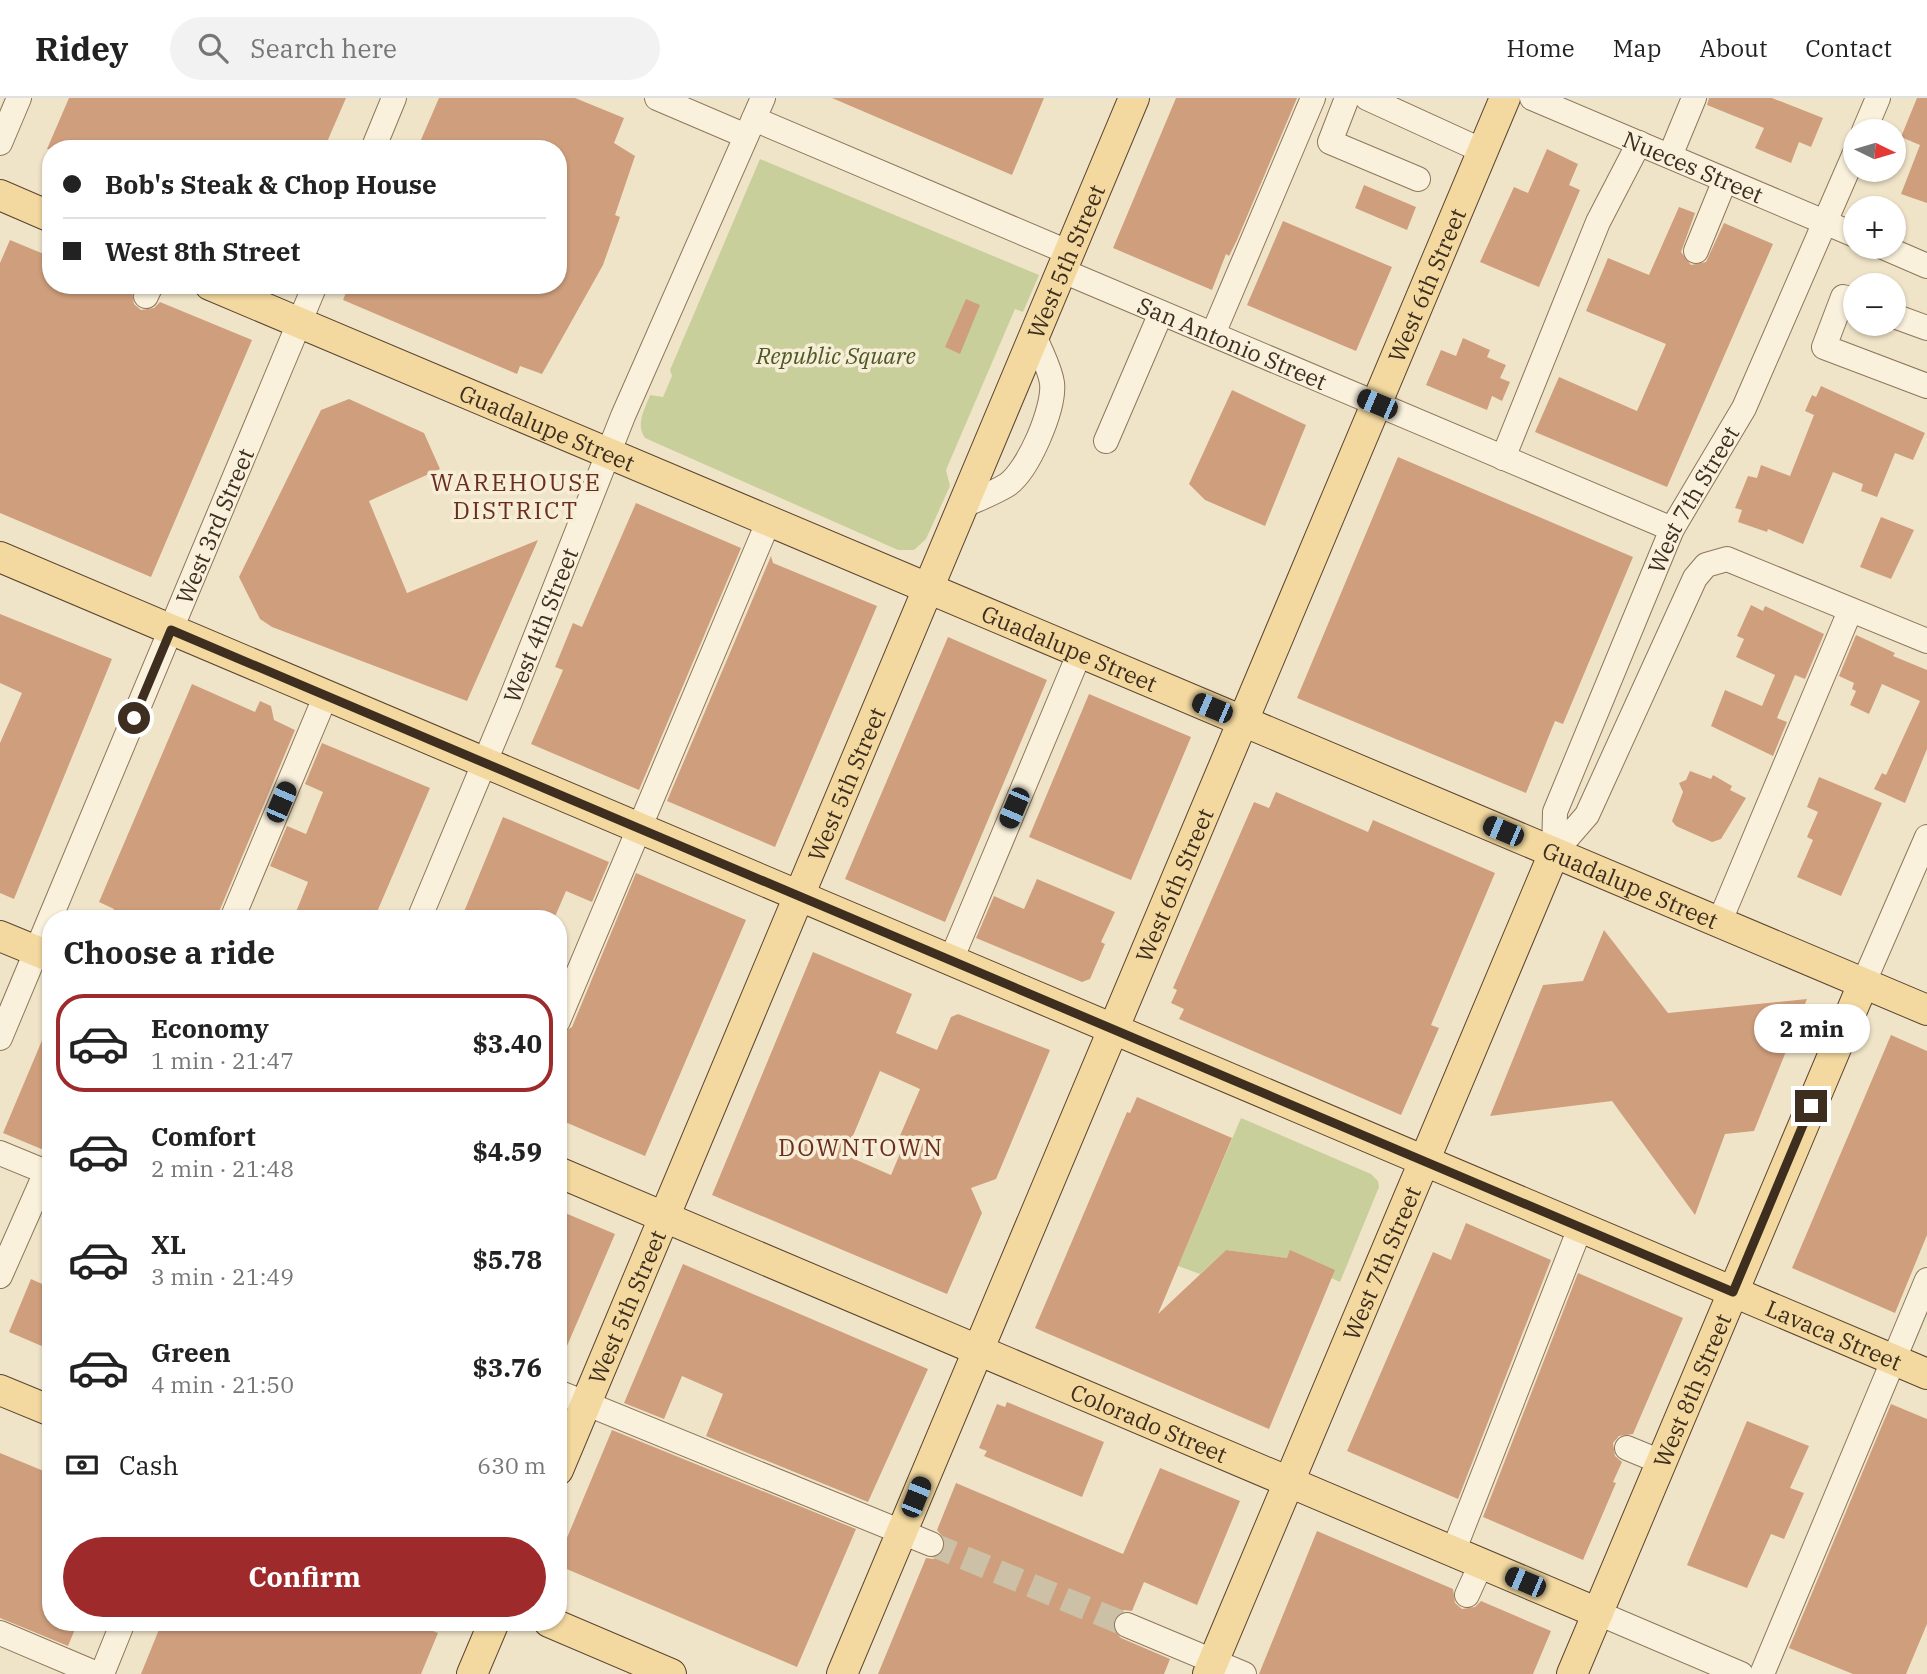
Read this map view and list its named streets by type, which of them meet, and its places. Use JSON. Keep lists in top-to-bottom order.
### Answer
{
  "streets": {
    "main road": [
      "West 5th Street",
      "West 6th Street",
      "Guadalupe Street",
      "West 7th Street",
      "Lavaca Street",
      "West 8th Street",
      "Colorado Street"
    ],
    "street": [
      "Nueces Street",
      "San Antonio Street",
      "West 3rd Street",
      "West 4th Street"
    ]
  },
  "crossings": [
    ["Nueces Street", "West 7th Street"],
    ["West 5th Street", "San Antonio Street"],
    ["West 5th Street", "Guadalupe Street"],
    ["West 5th Street", "Lavaca Street"],
    ["West 5th Street", "Colorado Street"],
    ["West 6th Street", "San Antonio Street"],
    ["West 6th Street", "Guadalupe Street"],
    ["West 6th Street", "Lavaca Street"],
    ["West 6th Street", "Colorado Street"],
    ["San Antonio Street", "West 7th Street"],
    ["San Antonio Street", "West 4th Street"],
    ["Guadalupe Street", "West 7th Street"],
    ["Guadalupe Street", "West 3rd Street"],
    ["Guadalupe Street", "West 4th Street"],
    ["Guadalupe Street", "West 8th Street"],
    ["West 7th Street", "Lavaca Street"],
    ["West 7th Street", "Colorado Street"],
    ["West 3rd Street", "Lavaca Street"],
    ["West 4th Street", "Lavaca Street"],
    ["Lavaca Street", "West 8th Street"],
    ["West 8th Street", "Colorado Street"]
  ],
  "districts": ["WAREHOUSE DISTRICT", "DOWNTOWN"],
  "parks": ["Republic Square"],
  "north": "right",
  "page": {
    "header": "Ridey",
    "search": "Search here",
    "nav": [
      "Home",
      "Map",
      "About",
      "Contact"
    ],
    "map_buttons": ["+", "−"],
    "banner": ["Bob's Steak & Chop House", "West 8th Street"],
    "heading": "Choose a ride",
    "list": [
      {
        "name": "Economy",
        "note": "1 min · 21:47",
        "value": "$3.40"
      },
      {
        "name": "Comfort",
        "note": "2 min · 21:48",
        "value": "$4.59"
      },
      {
        "name": "XL",
        "note": "3 min · 21:49",
        "value": "$5.78"
      },
      {
        "name": "Green",
        "note": "4 min · 21:50",
        "value": "$3.76"
      }
    ],
    "bubble": "2 min",
    "pay": ["Cash", "630 m"],
    "buttons": "Confirm"
  }
}
